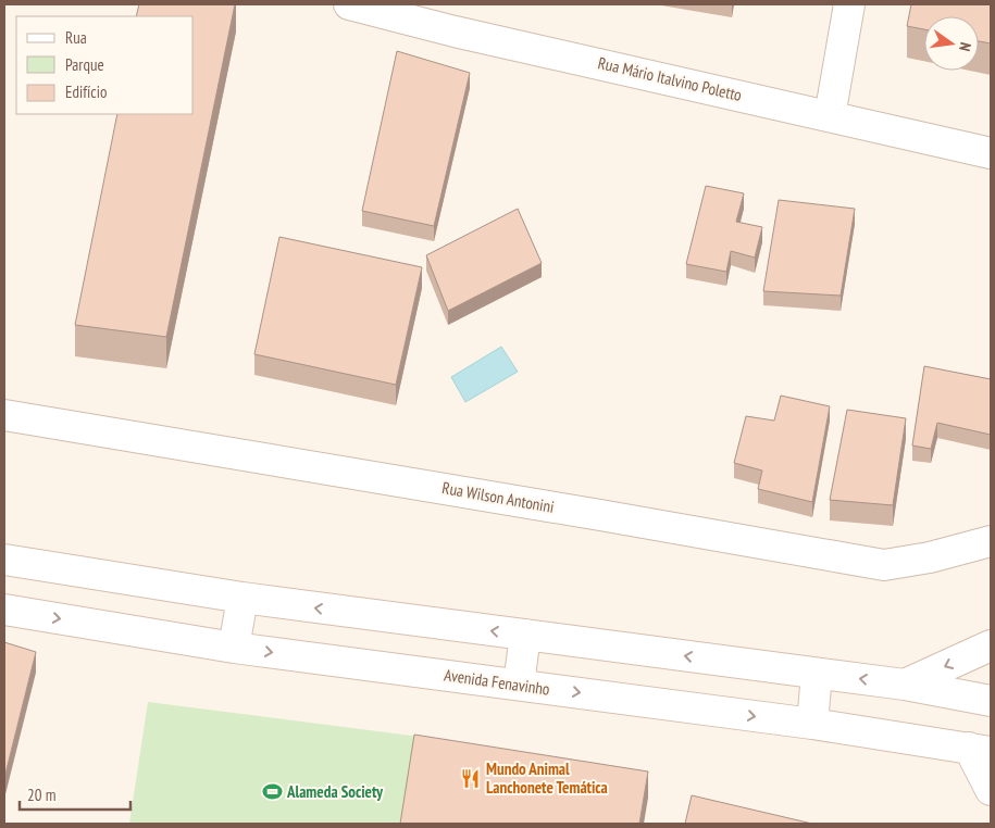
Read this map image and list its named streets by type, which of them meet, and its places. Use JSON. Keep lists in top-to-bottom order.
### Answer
{
  "streets": {
    "street": ["Rua Mário Italvino Poletto", "Rua Wilson Antonini", "Avenida Fenavinho"]
  },
  "places": {
    "restaurant": ["Mundo Animal Lanchonete Temática"],
    "sports": ["Alameda Society"]
  },
  "legend": ["Rua", "Parque", "Edifício"],
  "scale_bar": "20 m",
  "north": "right"
}
